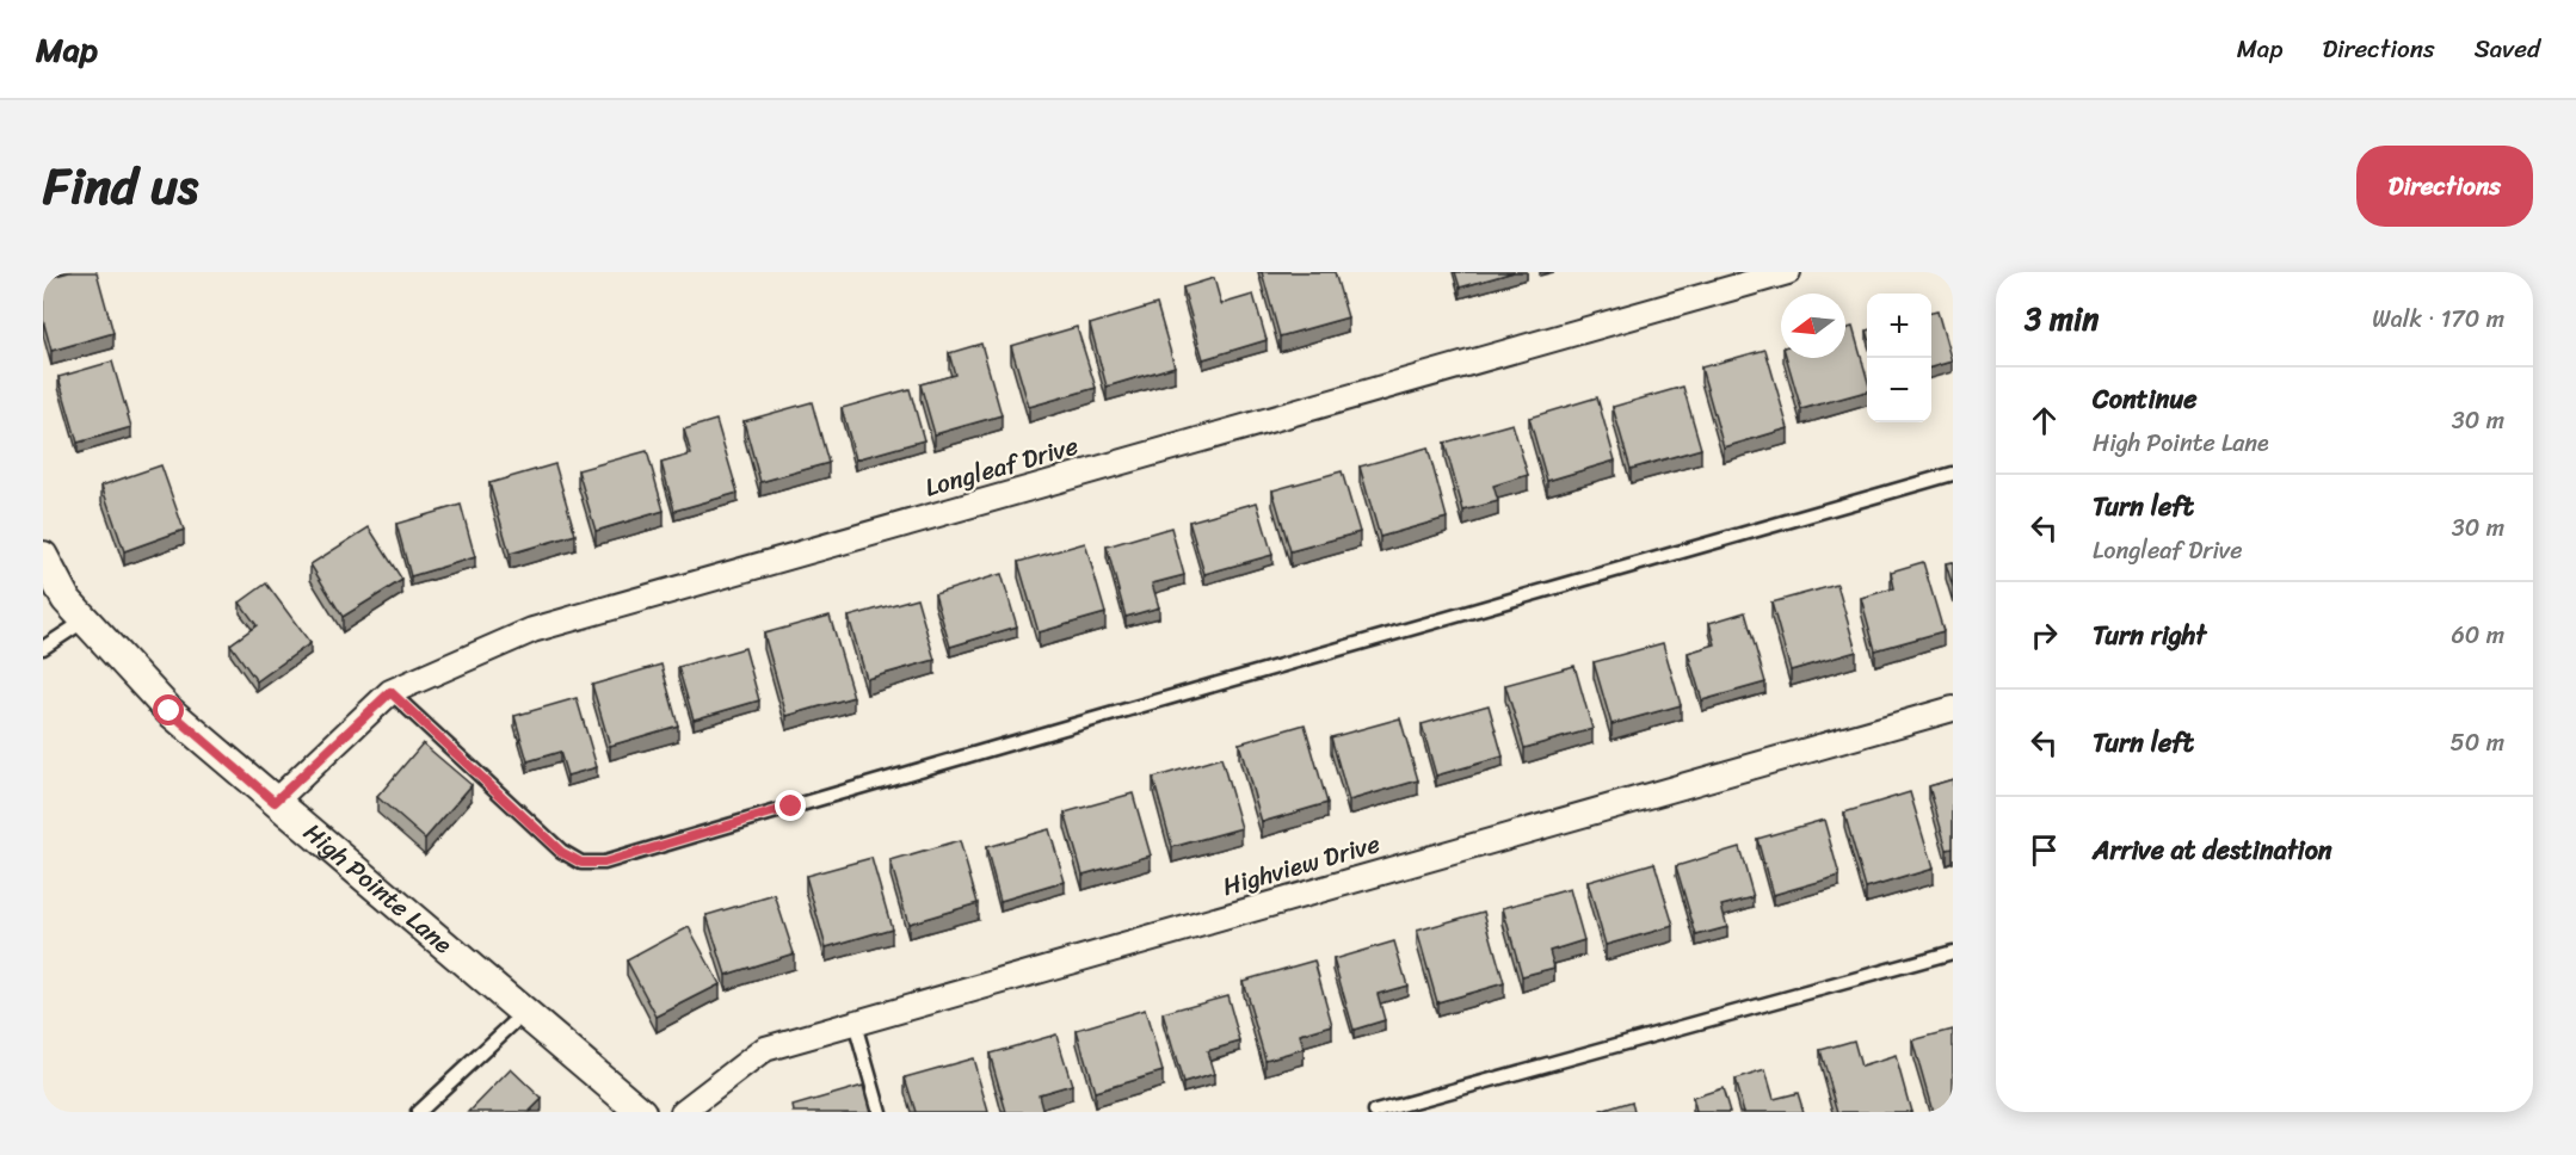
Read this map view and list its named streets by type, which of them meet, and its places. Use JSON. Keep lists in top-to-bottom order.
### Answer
{
  "streets": {
    "street": ["Longleaf Drive", "Highview Drive", "High Pointe Lane"]
  },
  "crossings": [
    ["Longleaf Drive", "High Pointe Lane"]
  ],
  "north": "left",
  "page": {
    "header": "Map",
    "nav": ["Map", "Directions", "Saved"],
    "title": "Find us",
    "buttons": "Directions",
    "heading": ["3 min", "Walk · 170 m"],
    "map_buttons": ["+", "−"],
    "list": [
      ["Continue", "High Pointe Lane", "30 m"],
      ["Turn left", "Longleaf Drive", "30 m"],
      ["Turn right", "60 m"],
      ["Turn left", "50 m"],
      "Arrive at destination"
    ]
  }
}
